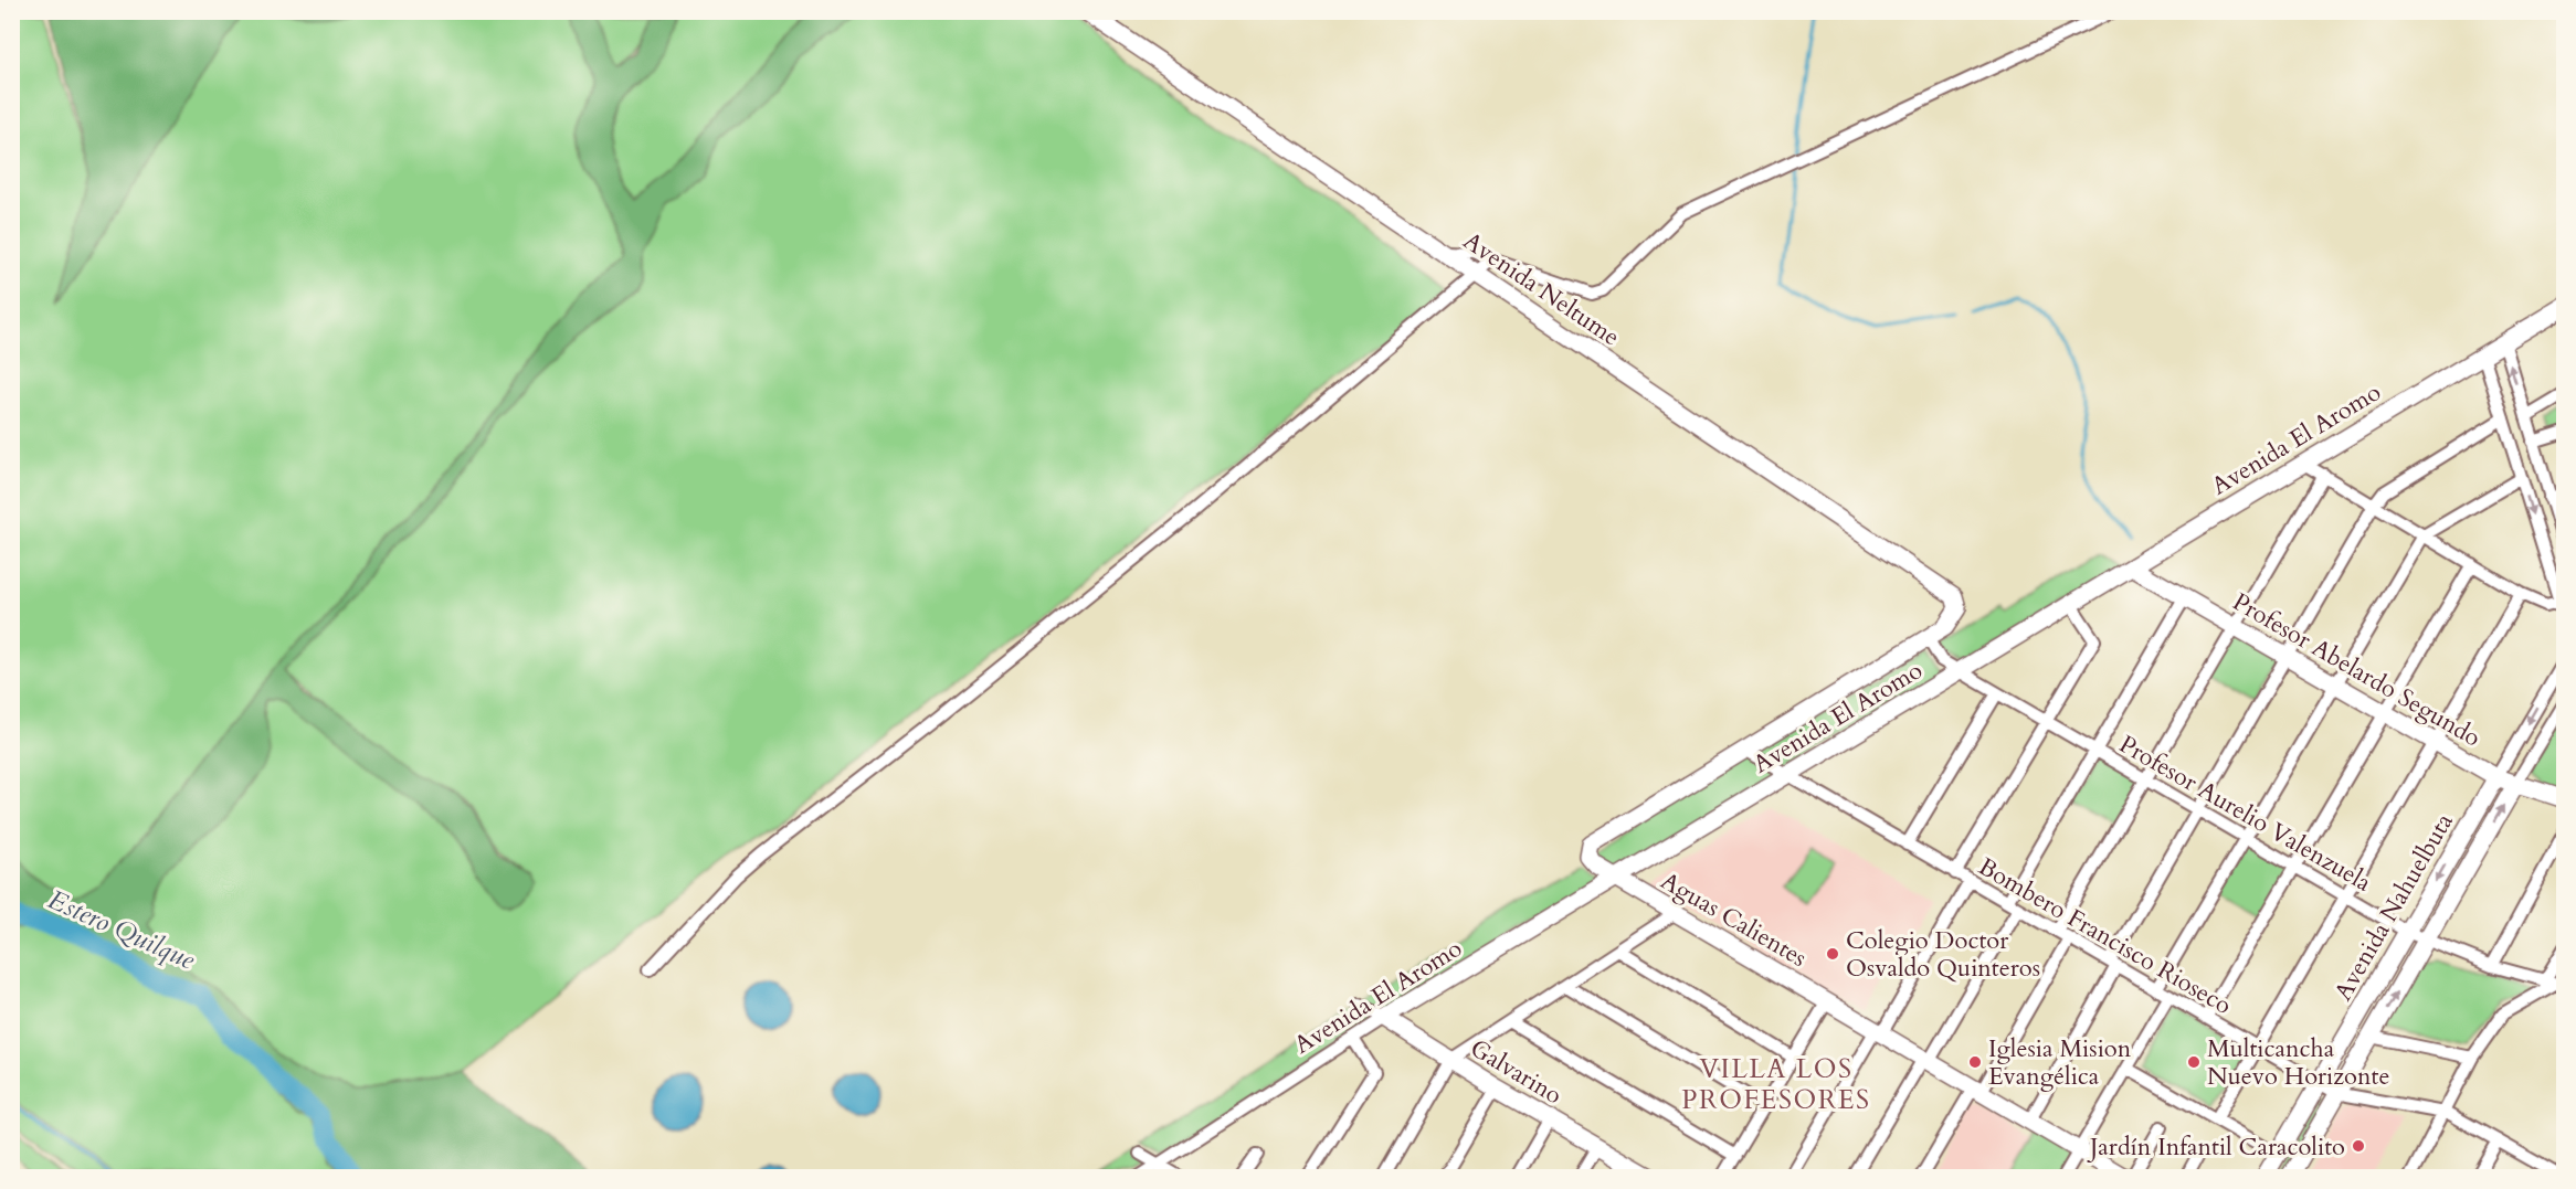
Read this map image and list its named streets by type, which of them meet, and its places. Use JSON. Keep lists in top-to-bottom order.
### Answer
{
  "streets": {
    "street": [
      "Avenida Neltume",
      "Avenida El Aromo",
      "Profesor Abelardo Segundo",
      "Profesor Aurelio Valenzuela",
      "Avenida Nahuelbuta",
      "Aguas Calientes",
      "Bombero Francisco Rioseco",
      "Galvarino"
    ]
  },
  "crossings": [
    ["Avenida Neltume", "Avenida El Aromo"],
    ["Avenida El Aromo", "Profesor Abelardo Segundo"],
    ["Avenida El Aromo", "Profesor Aurelio Valenzuela"],
    ["Avenida El Aromo", "Aguas Calientes"],
    ["Avenida El Aromo", "Bombero Francisco Rioseco"],
    ["Avenida El Aromo", "Galvarino"],
    ["Profesor Abelardo Segundo", "Avenida Nahuelbuta"],
    ["Profesor Aurelio Valenzuela", "Avenida Nahuelbuta"],
    ["Avenida Nahuelbuta", "Bombero Francisco Rioseco"]
  ],
  "districts": ["VILLA LOS PROFESORES"],
  "water": ["Estero Quilque"],
  "places": [
    "Colegio Doctor Osvaldo Quinteros",
    "Iglesia Mision Evangélica",
    "Multicancha Nuevo Horizonte",
    "Jardín Infantil Caracolito"
  ]
}
